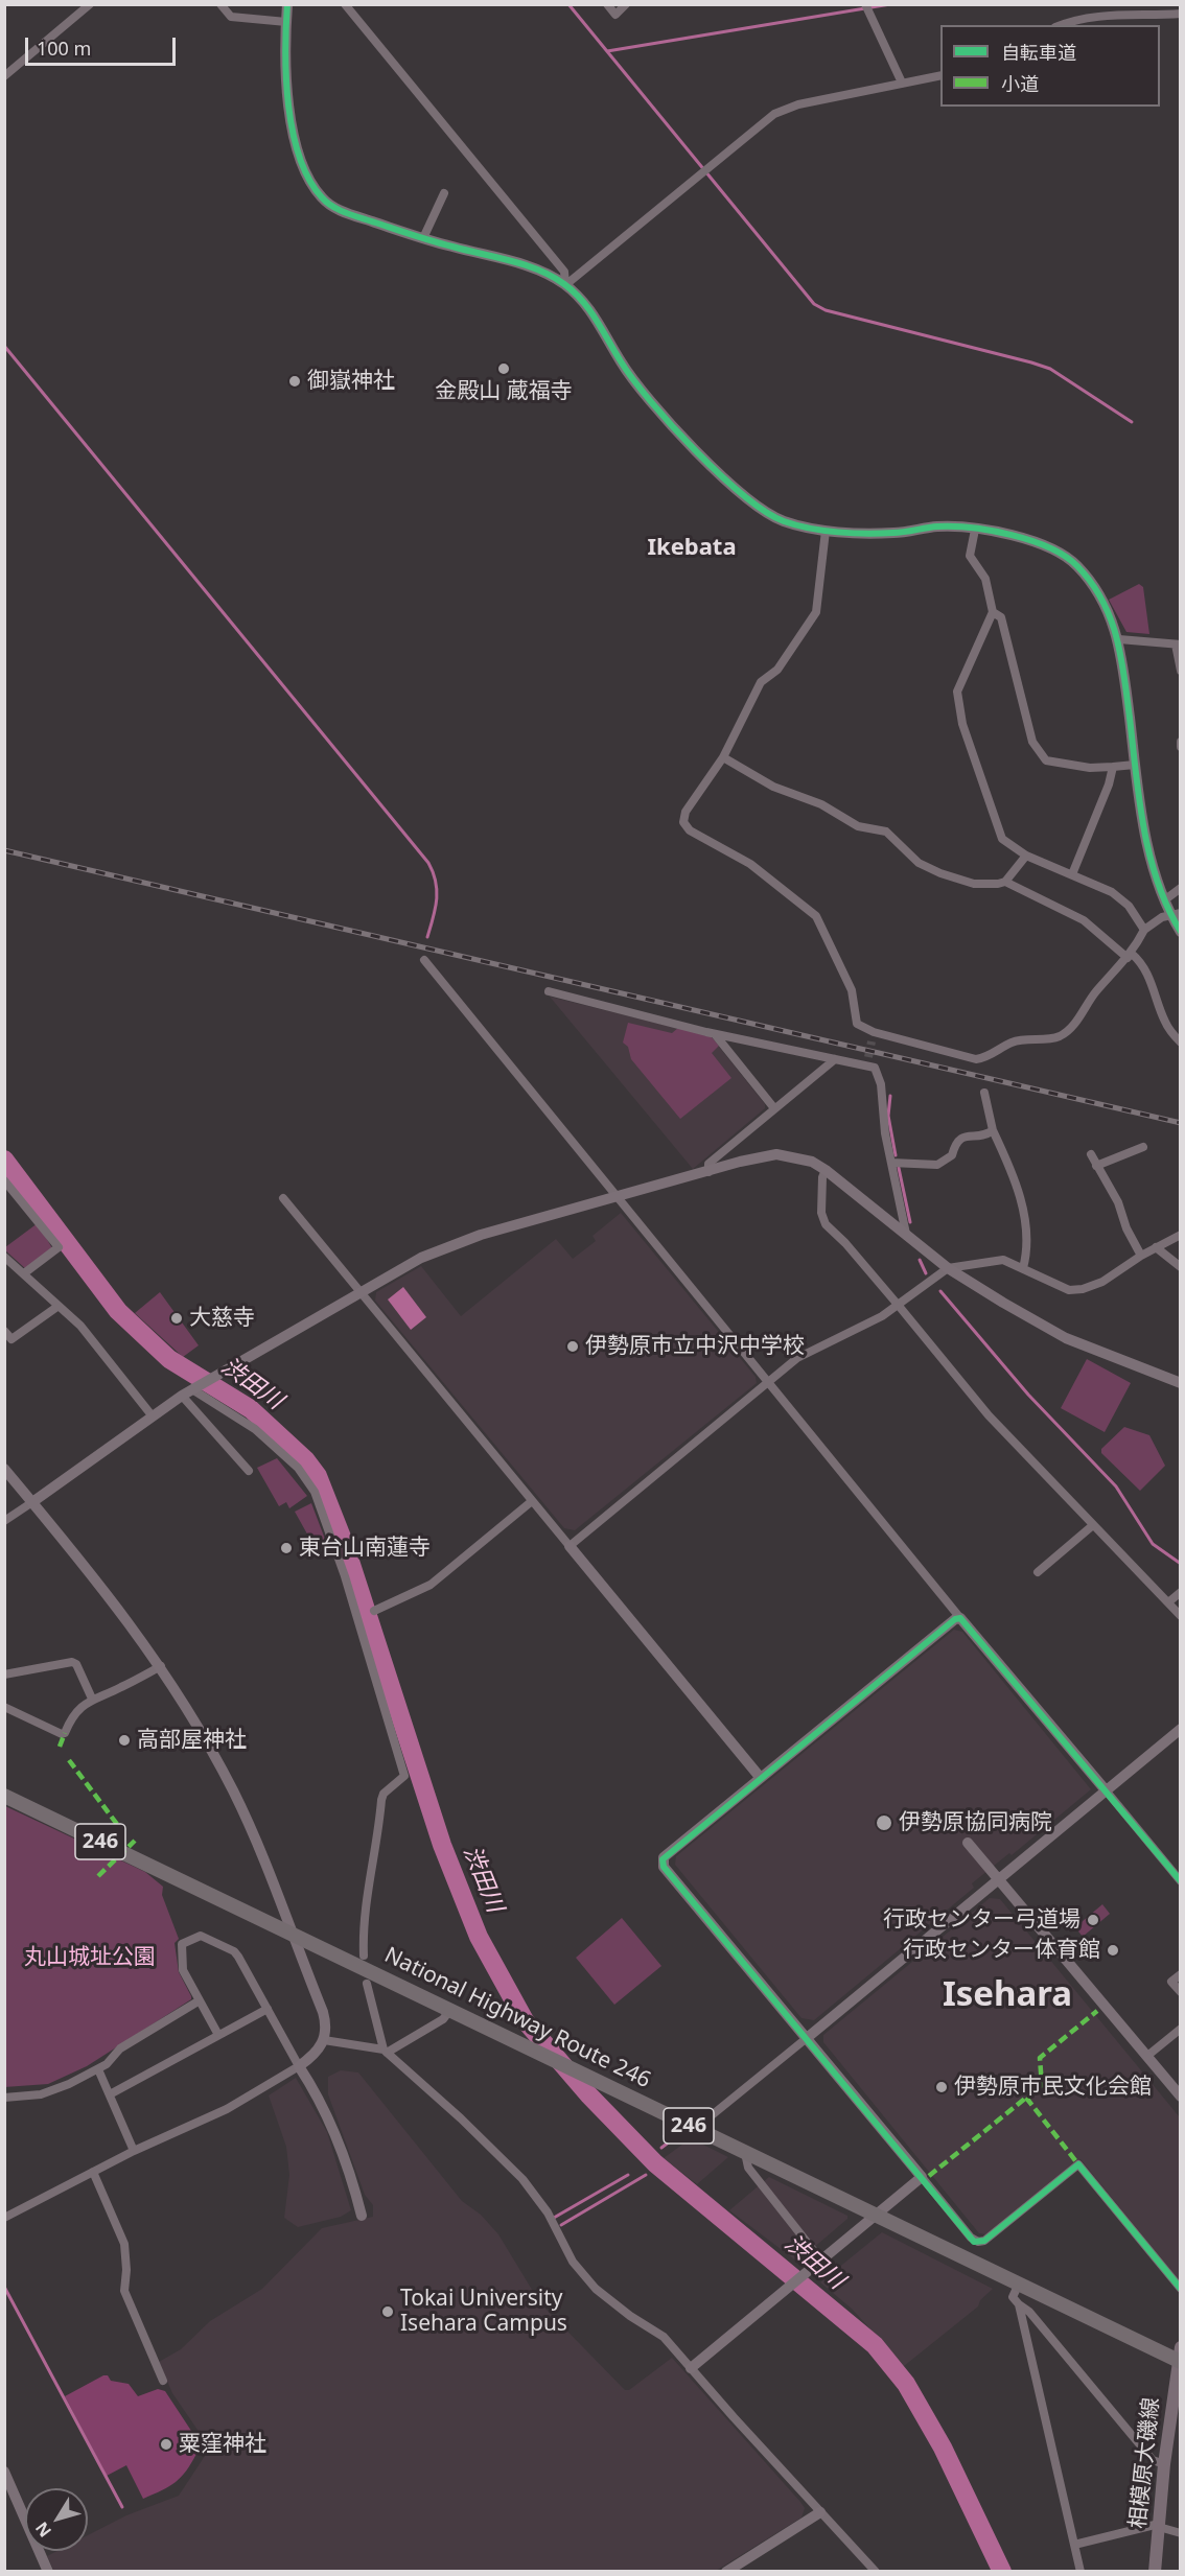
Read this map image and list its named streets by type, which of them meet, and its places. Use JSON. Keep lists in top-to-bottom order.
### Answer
{
  "streets": {
    "highway": ["246", "National Highway Route 246"],
    "main road": ["相模原大磯線"]
  },
  "crossings": [
    ["National Highway Route 246", "相模原大磯線"]
  ],
  "districts": ["Ikebata", "Isehara"],
  "water": ["渋田川"],
  "parks": ["丸山城址公園"],
  "places": [
    "金殿山 蔵福寺",
    "御嶽神社",
    "大慈寺",
    "伊勢原市立中沢中学校",
    "東台山南蓮寺",
    "高部屋神社",
    "伊勢原協同病院",
    "行政センター弓道場",
    "行政センター体育館",
    "伊勢原市民文化会館",
    "Tokai University Isehara Campus",
    "粟窪神社"
  ],
  "legend": ["自転車道", "小道"],
  "scale_bar": "100 m",
  "north": "bottom left"
}
